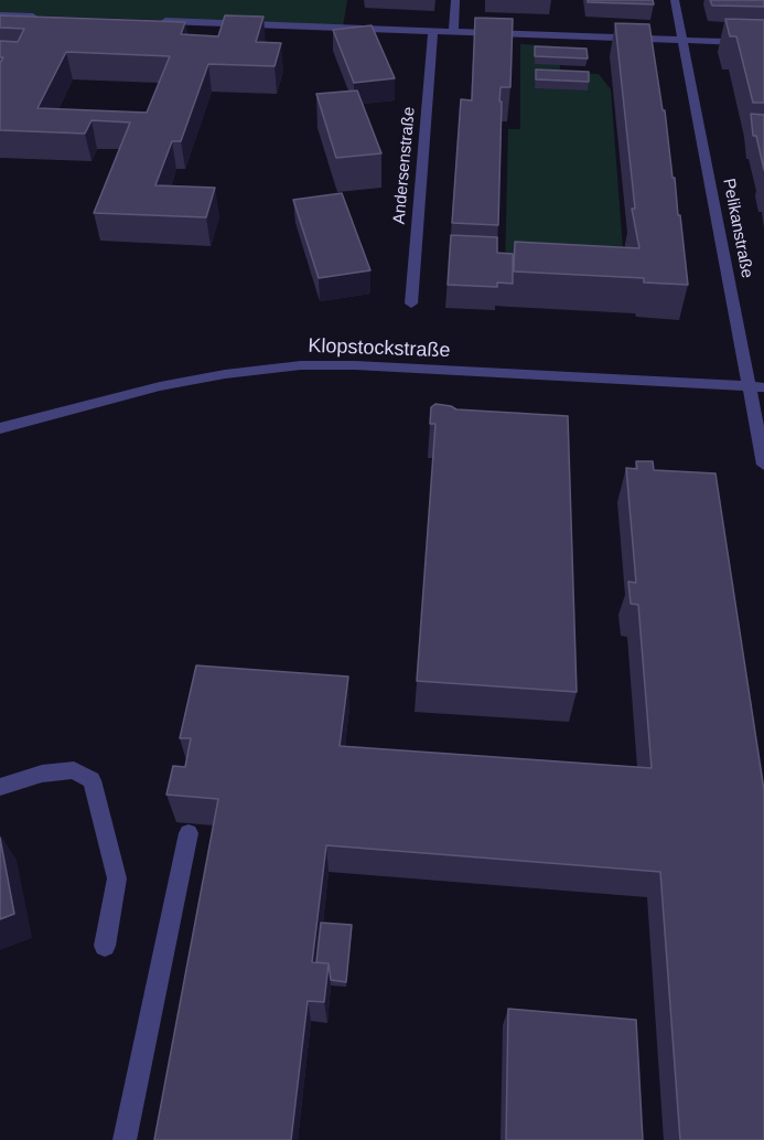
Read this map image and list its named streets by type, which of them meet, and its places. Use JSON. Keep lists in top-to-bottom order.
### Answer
{
  "streets": {
    "street": ["Andersenstraße", "Pelikanstraße", "Klopstockstraße"]
  },
  "crossings": [
    ["Pelikanstraße", "Klopstockstraße"]
  ]
}
